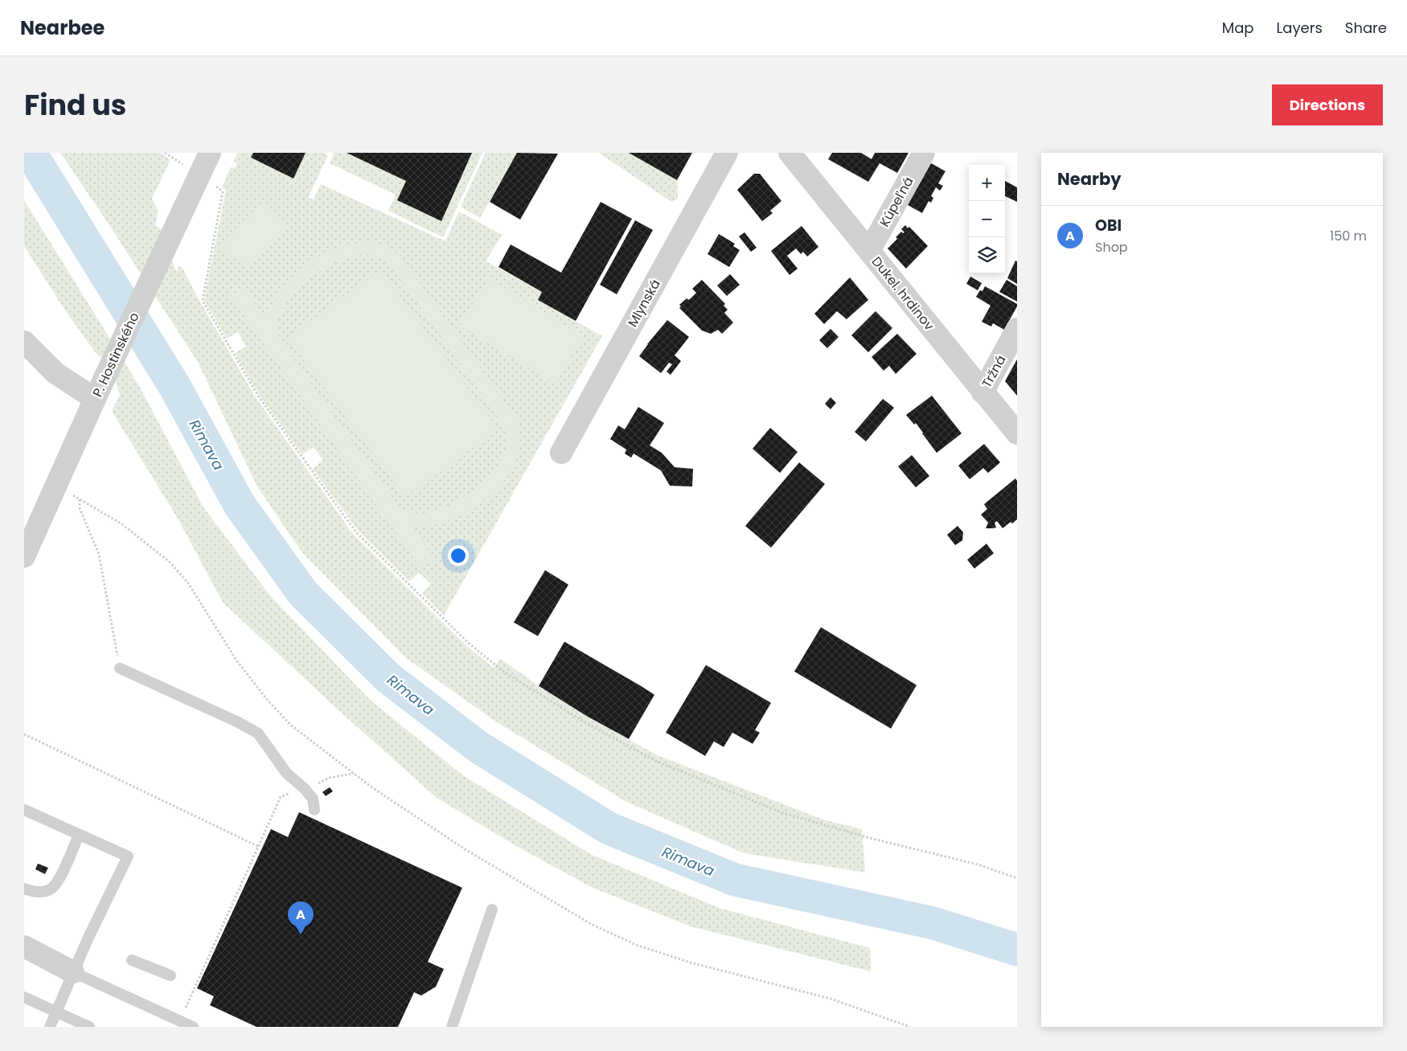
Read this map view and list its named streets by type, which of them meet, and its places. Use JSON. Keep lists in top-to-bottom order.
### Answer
{
  "streets": {
    "street": [
      "Kúpeľná",
      "Dukel. hrdinov",
      "Mlynská",
      "P. Hostinského",
      "Tržná"
    ]
  },
  "crossings": [
    ["Kúpeľná", "Dukel. hrdinov"],
    ["Dukel. hrdinov", "Tržná"]
  ],
  "water": ["Rimava"],
  "page": {
    "header": "Nearbee",
    "nav": ["Map", "Layers", "Share"],
    "title": "Find us",
    "buttons": "Directions",
    "heading": "Nearby",
    "map_buttons": ["+", "−"],
    "list": [
      {
        "mark": "A",
        "name": "OBI",
        "note": "Shop",
        "value": "150 m"
      }
    ],
    "pins": "A"
  }
}
